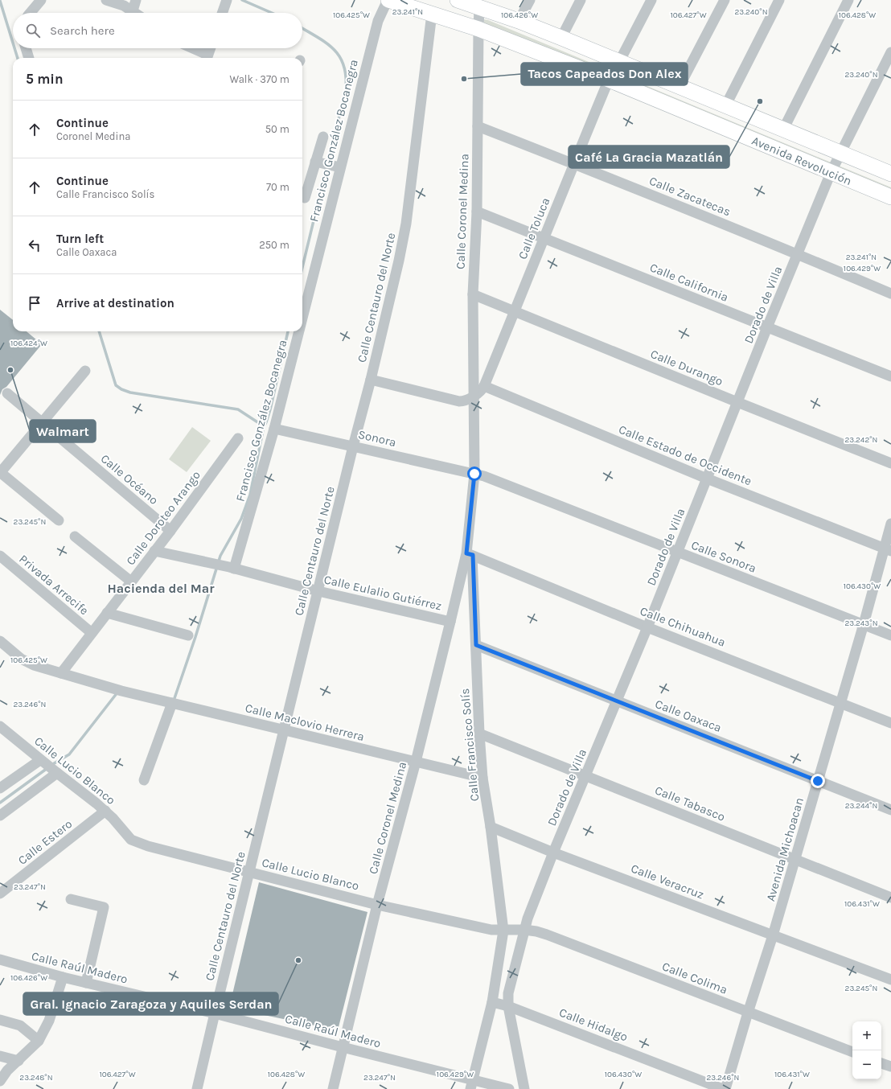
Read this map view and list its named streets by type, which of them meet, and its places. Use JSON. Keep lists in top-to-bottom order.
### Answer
{
  "streets": {
    "street": [
      "Francisco González Bocanegra",
      "Avenida Revolución",
      "Calle Zacatecas",
      "Calle Coronel Medina",
      "Calle Toluca",
      "Calle California",
      "Calle Centauro del Norte",
      "Dorado de Villa",
      "Calle Durango",
      "Sonora",
      "Calle Estado de Occidente",
      "Calle Océano",
      "Calle Doroteo Arango",
      "Calle Sonora",
      "Privada Arrecife",
      "Calle Eulalio Gutiérrez",
      "Calle Chihuahua",
      "Calle Oaxaca",
      "Calle Maclovio Herrera",
      "Calle Francisco Solís",
      "Calle Lucio Blanco",
      "Calle Tabasco",
      "Calle Estero",
      "Avenida Michoacan",
      "Calle Veracruz",
      "Calle Raúl Madero",
      "Calle Colima",
      "Calle Hidalgo"
    ]
  },
  "crossings": [
    ["Francisco González Bocanegra", "Avenida Revolución"],
    ["Francisco González Bocanegra", "Sonora"],
    ["Francisco González Bocanegra", "Calle Eulalio Gutiérrez"],
    ["Avenida Revolución", "Calle Coronel Medina"],
    ["Avenida Revolución", "Calle Toluca"],
    ["Avenida Revolución", "Calle Centauro del Norte"],
    ["Avenida Revolución", "Dorado de Villa"],
    ["Calle Zacatecas", "Calle Coronel Medina"],
    ["Calle Zacatecas", "Calle Toluca"],
    ["Calle Zacatecas", "Dorado de Villa"],
    ["Calle Coronel Medina", "Calle California"],
    ["Calle Coronel Medina", "Calle Durango"],
    ["Calle Coronel Medina", "Sonora"],
    ["Calle Coronel Medina", "Calle Sonora"],
    ["Calle Coronel Medina", "Calle Eulalio Gutiérrez"],
    ["Calle Coronel Medina", "Calle Chihuahua"],
    ["Calle Coronel Medina", "Calle Maclovio Herrera"],
    ["Calle Coronel Medina", "Calle Francisco Solís"],
    ["Calle Coronel Medina", "Calle Lucio Blanco"],
    ["Calle Coronel Medina", "Calle Raúl Madero"],
    ["Calle Toluca", "Calle California"],
    ["Calle Toluca", "Calle Durango"],
    ["Calle Toluca", "Calle Estado de Occidente"],
    ["Calle California", "Dorado de Villa"],
    ["Calle Centauro del Norte", "Sonora"],
    ["Calle Centauro del Norte", "Calle Eulalio Gutiérrez"],
    ["Calle Centauro del Norte", "Calle Maclovio Herrera"],
    ["Calle Centauro del Norte", "Calle Lucio Blanco"],
    ["Calle Centauro del Norte", "Calle Raúl Madero"],
    ["Dorado de Villa", "Calle Durango"],
    ["Dorado de Villa", "Calle Estado de Occidente"],
    ["Dorado de Villa", "Calle Sonora"],
    ["Dorado de Villa", "Calle Chihuahua"],
    ["Dorado de Villa", "Calle Oaxaca"],
    ["Dorado de Villa", "Calle Tabasco"],
    ["Dorado de Villa", "Calle Veracruz"],
    ["Dorado de Villa", "Calle Colima"],
    ["Sonora", "Calle Sonora"],
    ["Calle Estado de Occidente", "Avenida Michoacan"],
    ["Calle Océano", "Calle Doroteo Arango"],
    ["Calle Doroteo Arango", "Privada Arrecife"],
    ["Calle Doroteo Arango", "Calle Eulalio Gutiérrez"],
    ["Calle Doroteo Arango", "Calle Maclovio Herrera"],
    ["Calle Sonora", "Avenida Michoacan"],
    ["Calle Chihuahua", "Calle Francisco Solís"],
    ["Calle Chihuahua", "Avenida Michoacan"],
    ["Calle Oaxaca", "Calle Francisco Solís"],
    ["Calle Oaxaca", "Avenida Michoacan"],
    ["Calle Maclovio Herrera", "Calle Francisco Solís"],
    ["Calle Francisco Solís", "Calle Lucio Blanco"],
    ["Calle Francisco Solís", "Calle Tabasco"],
    ["Calle Francisco Solís", "Calle Veracruz"],
    ["Calle Francisco Solís", "Calle Raúl Madero"],
    ["Calle Francisco Solís", "Calle Colima"],
    ["Calle Francisco Solís", "Calle Hidalgo"],
    ["Calle Lucio Blanco", "Calle Estero"],
    ["Calle Lucio Blanco", "Calle Colima"],
    ["Calle Tabasco", "Avenida Michoacan"],
    ["Avenida Michoacan", "Calle Veracruz"],
    ["Avenida Michoacan", "Calle Colima"],
    ["Avenida Michoacan", "Calle Hidalgo"]
  ],
  "districts": ["Hacienda del Mar"],
  "places": [
    "Tacos Capeados Don Alex",
    "Café La Gracia Mazatlán",
    "Walmart",
    "Gral. Ignacio Zaragoza y Aquiles Serdan"
  ],
  "page": {
    "search": "Search here",
    "heading": ["5 min", "Walk · 370 m"],
    "list": [
      ["Continue", "Coronel Medina", "50 m"],
      ["Continue", "Calle Francisco Solís", "70 m"],
      ["Turn left", "Calle Oaxaca", "250 m"],
      "Arrive at destination"
    ],
    "map_buttons": ["+", "−"]
  },
  "coordinates": [
    "23.241°N",
    "23.240°N",
    "106.425°W",
    "106.426°W",
    "106.427°W",
    "106.428°W",
    "106.429°W",
    "106.424°W",
    "23.242°N",
    "23.245°N",
    "106.430°W",
    "23.243°N",
    "23.246°N",
    "23.244°N",
    "23.247°N",
    "106.431°W",
    "23.248°N"
  ]
}
